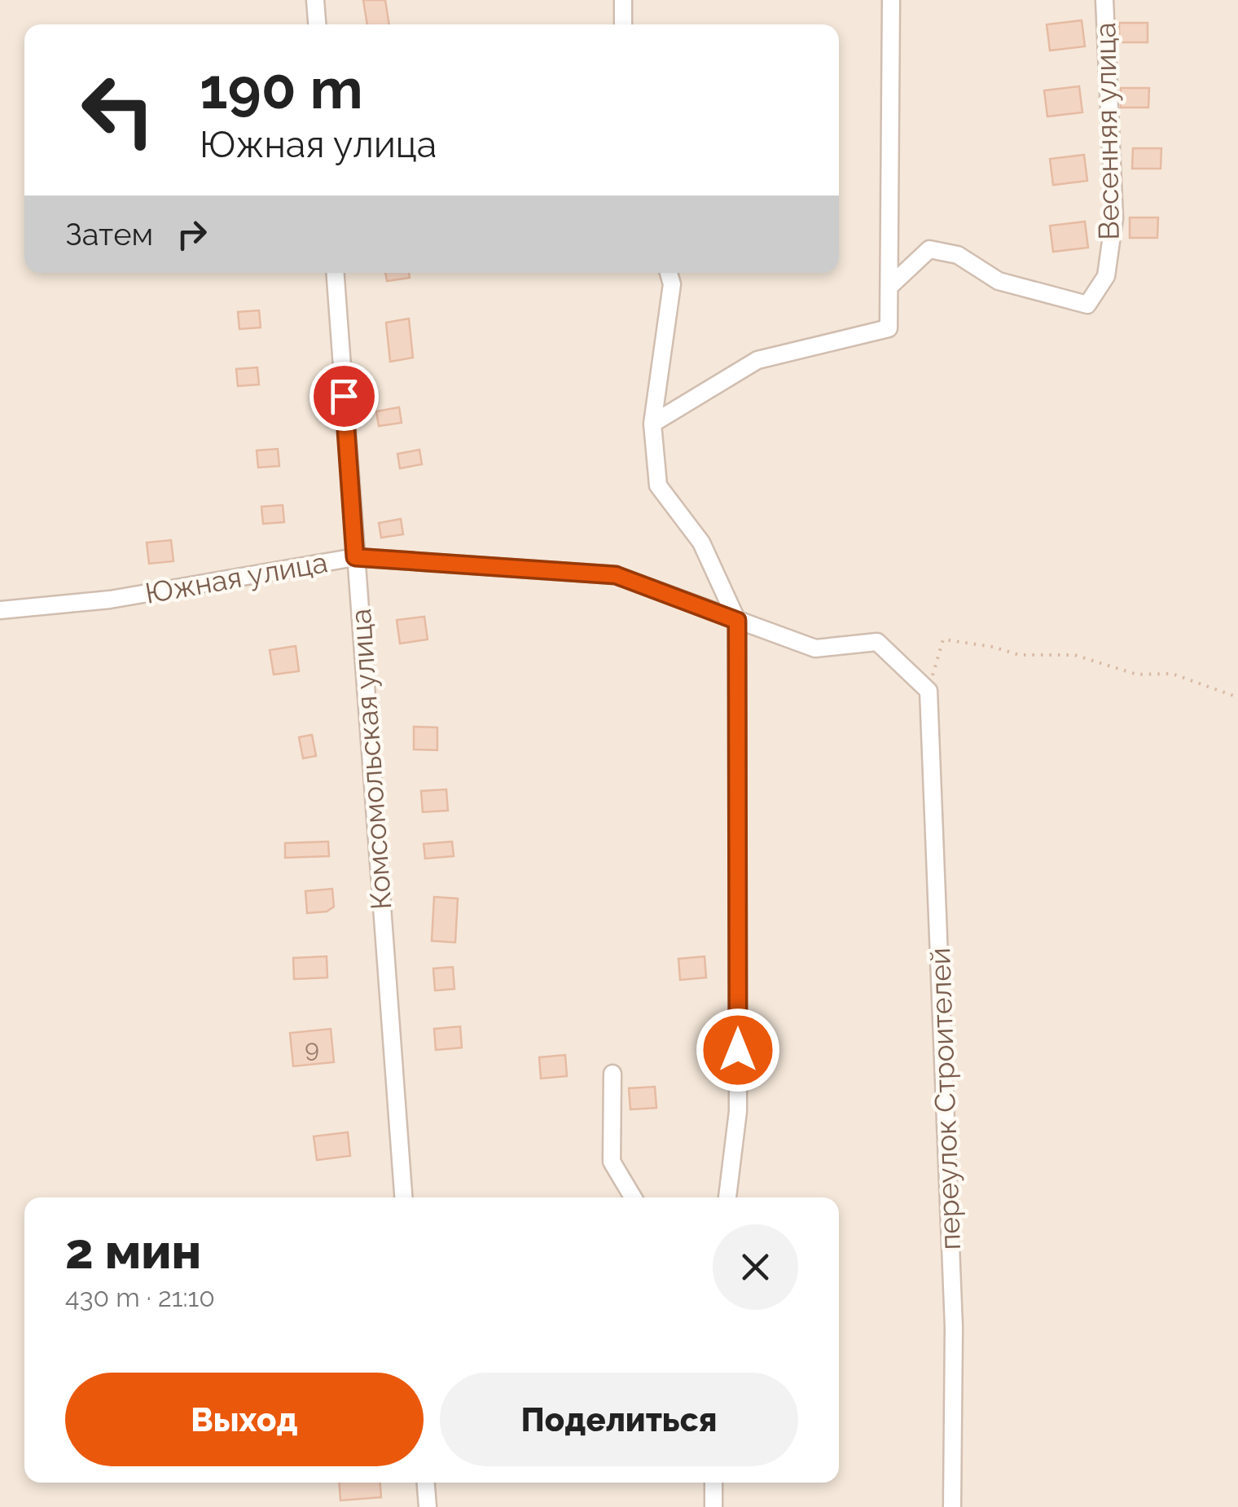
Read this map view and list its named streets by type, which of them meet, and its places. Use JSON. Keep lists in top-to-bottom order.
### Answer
{
  "streets": {
    "street": [
      "Весенняя улица",
      "Южная улица",
      "Комсомольская улица",
      "переулок Строителей"
    ]
  },
  "crossings": [
    ["Южная улица", "Комсомольская улица"],
    ["Южная улица", "переулок Строителей"]
  ],
  "house_numbers": ["9"],
  "page": {
    "turn": ["190 m", "Южная улица"],
    "then": "Затем",
    "heading": ["2 мин", "430 m · 21:10"],
    "buttons": ["Выход", "Поделиться"]
  }
}
